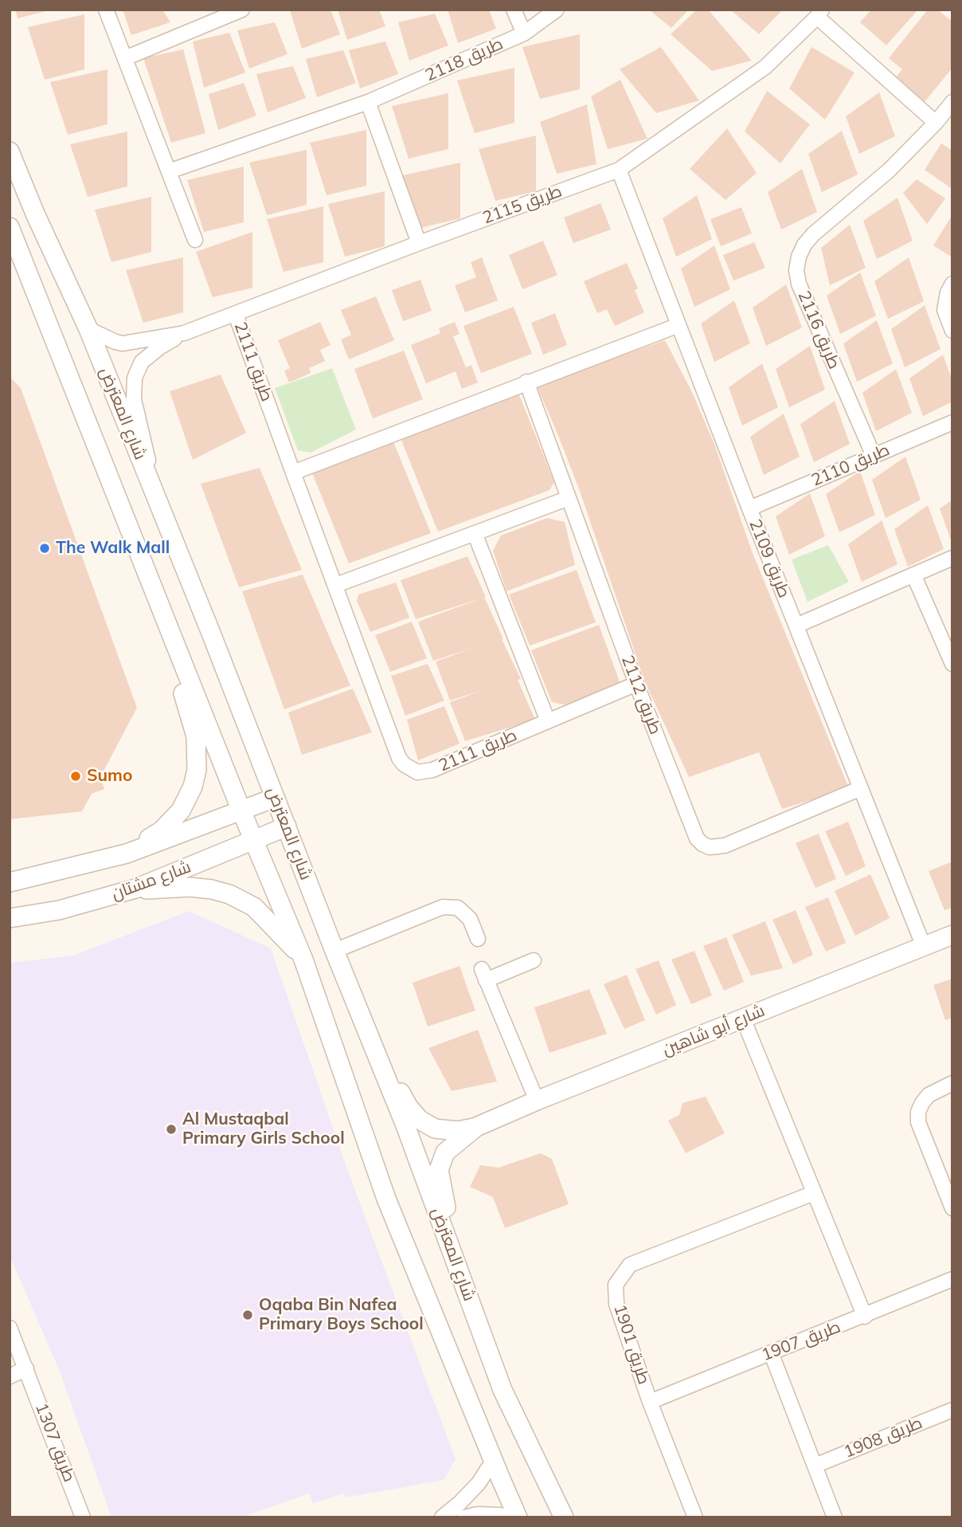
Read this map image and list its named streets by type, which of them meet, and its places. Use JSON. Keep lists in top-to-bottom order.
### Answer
{
  "streets": {
    "street": [
      "طريق 2118",
      "طريق 2115",
      "طريق 2116",
      "طريق 2111",
      "شارع المعترض",
      "طريق 2110",
      "طريق 2109",
      "طريق 2112",
      "شارع مشتان",
      "شارع أبو شاهين",
      "طريق 1907",
      "طريق 1901",
      "طريق 1908",
      "طريق 1307"
    ]
  },
  "crossings": [
    ["طريق 2115", "طريق 2111"],
    ["طريق 2115", "شارع المعترض"],
    ["طريق 2115", "طريق 2109"],
    ["طريق 2116", "طريق 2110"],
    ["طريق 2111", "طريق 2112"],
    ["شارع المعترض", "شارع مشتان"],
    ["شارع المعترض", "شارع أبو شاهين"],
    ["طريق 2110", "طريق 2109"],
    ["طريق 2109", "طريق 2112"],
    ["طريق 2109", "شارع أبو شاهين"],
    ["طريق 1907", "طريق 1901"]
  ],
  "places": [
    "The Walk Mall",
    "Sumo",
    "Al Mustaqbal Primary Girls School",
    "Oqaba Bin Nafea Primary Boys School"
  ]
}
